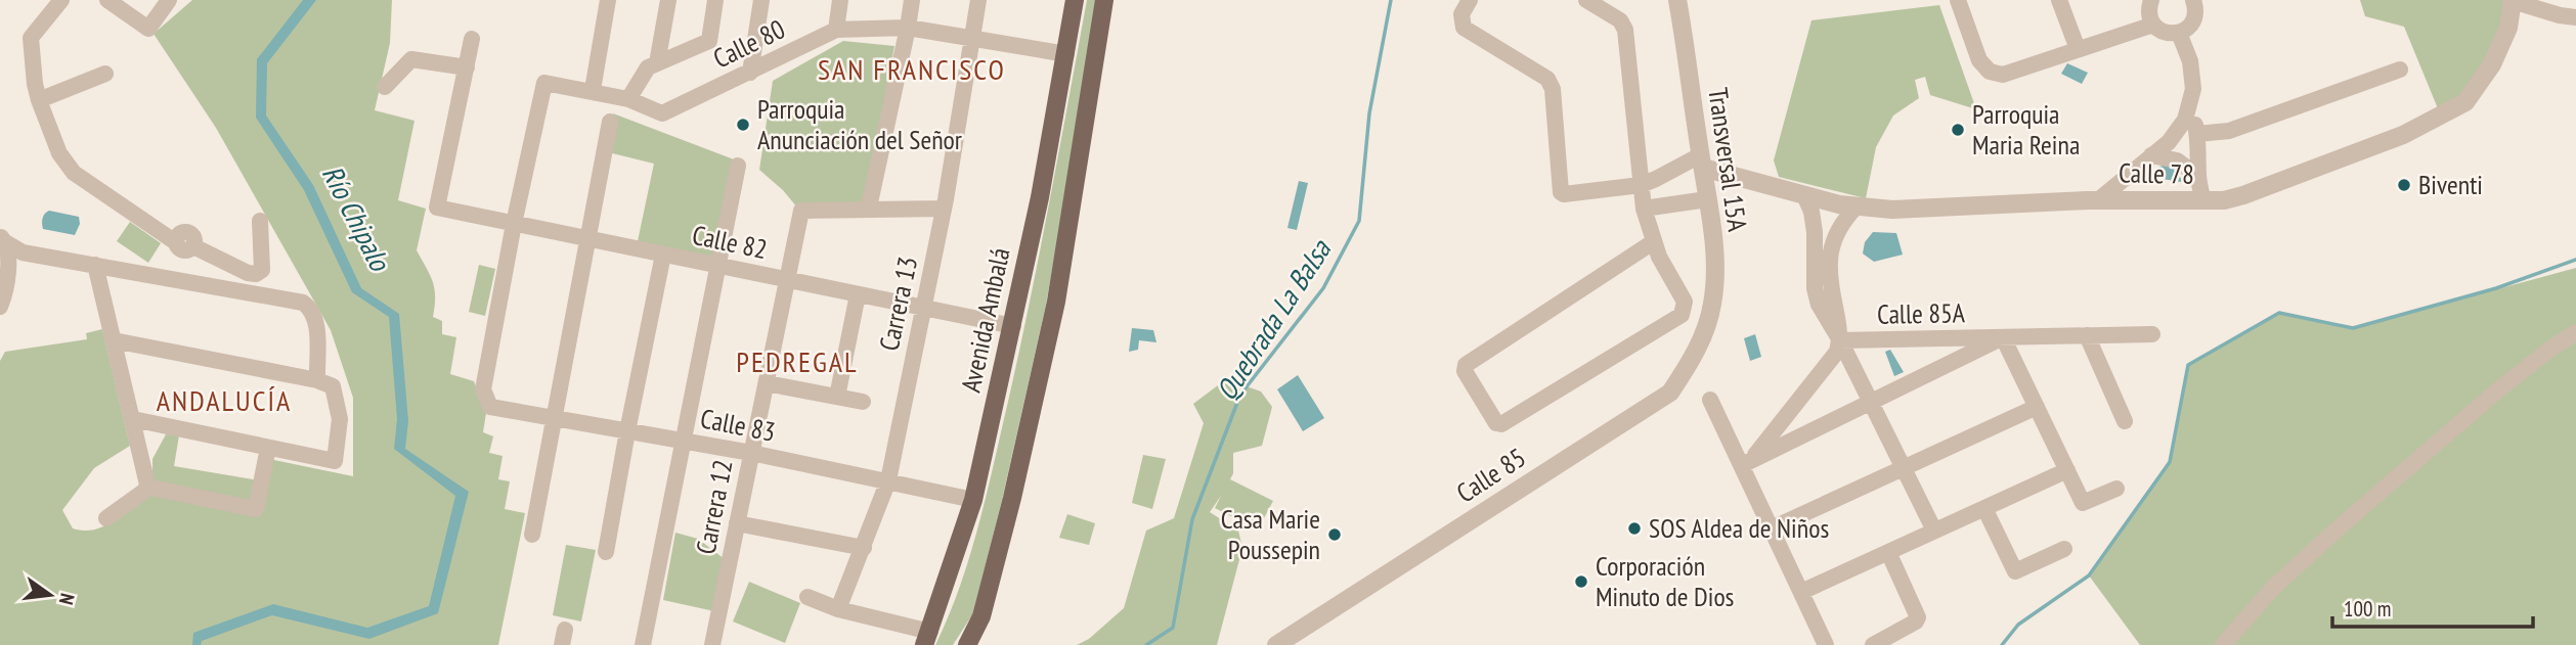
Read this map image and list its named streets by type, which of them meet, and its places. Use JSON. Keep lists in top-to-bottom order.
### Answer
{
  "streets": {
    "main road": ["Avenida Ambalá"],
    "street": [
      "Calle 80",
      "Transversal 15A",
      "Calle 78",
      "Calle 82",
      "Carrera 13",
      "Calle 85A",
      "Calle 83",
      "Calle 85",
      "Carrera 12"
    ]
  },
  "crossings": [
    ["Calle 80", "Calle 82"],
    ["Calle 80", "Carrera 13"],
    ["Calle 80", "Avenida Ambalá"],
    ["Calle 80", "Calle 83"],
    ["Transversal 15A", "Calle 78"],
    ["Transversal 15A", "Calle 85"],
    ["Calle 82", "Carrera 13"],
    ["Calle 82", "Avenida Ambalá"],
    ["Calle 82", "Calle 83"],
    ["Calle 82", "Carrera 12"],
    ["Carrera 13", "Calle 83"],
    ["Carrera 13", "Carrera 12"],
    ["Avenida Ambalá", "Calle 83"],
    ["Calle 83", "Carrera 12"]
  ],
  "districts": ["SAN FRANCISCO", "PEDREGAL", "ANDALUCÍA"],
  "water": ["Río Chipalo", "Quebrada La Balsa"],
  "places": [
    "Parroquia Anunciación del Señor",
    "Parroquia Maria Reina",
    "Biventi",
    "SOS Aldea de Niños",
    "Casa Marie Poussepin",
    "Corporación Minuto de Dios"
  ],
  "scale_bar": "100 m",
  "north": "right"
}
